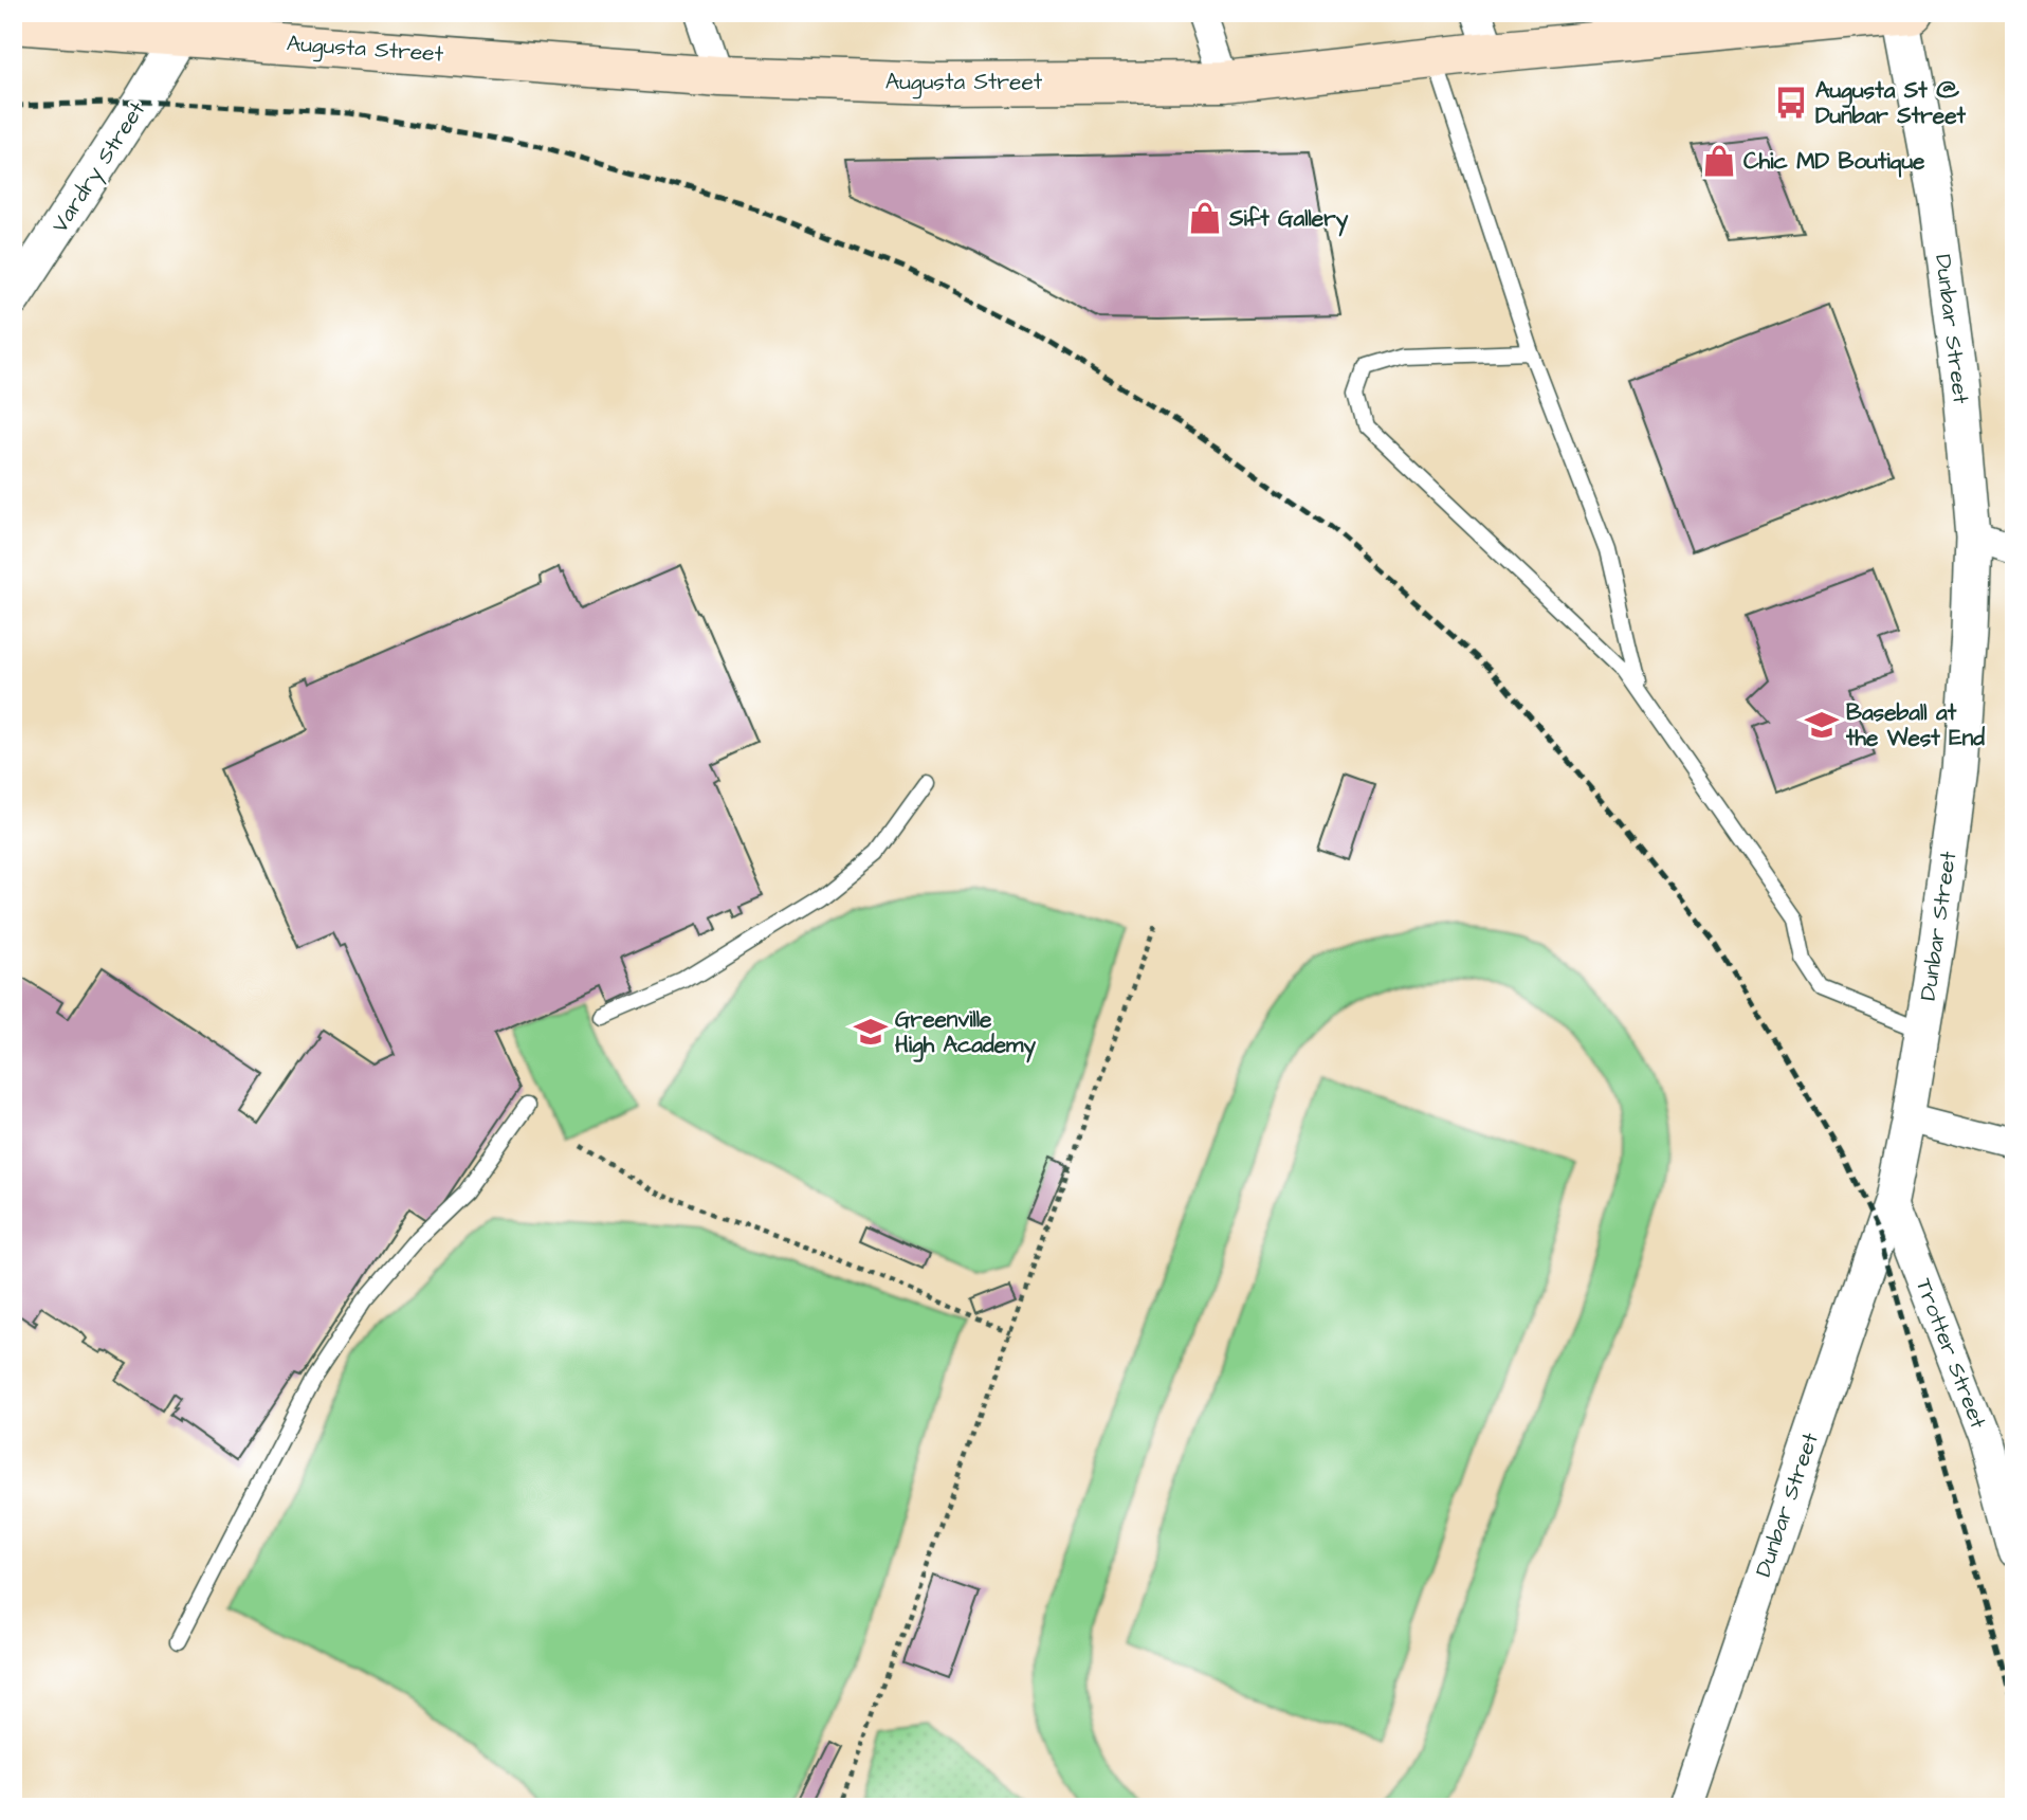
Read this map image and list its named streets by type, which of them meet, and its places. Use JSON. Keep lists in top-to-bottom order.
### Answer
{
  "streets": {
    "main road": ["Augusta Street"],
    "street": ["Vardry Street", "Dunbar Street", "Trotter Street"]
  },
  "crossings": [
    ["Augusta Street", "Vardry Street"],
    ["Augusta Street", "Dunbar Street"],
    ["Dunbar Street", "Trotter Street"]
  ],
  "places": {
    "bus stop": ["Augusta St @ Dunbar Street"],
    "shop": ["Chic MD Boutique", "Sift Gallery"],
    "school or university": ["Baseball at the West End", "Greenville High Academy"]
  }
}
